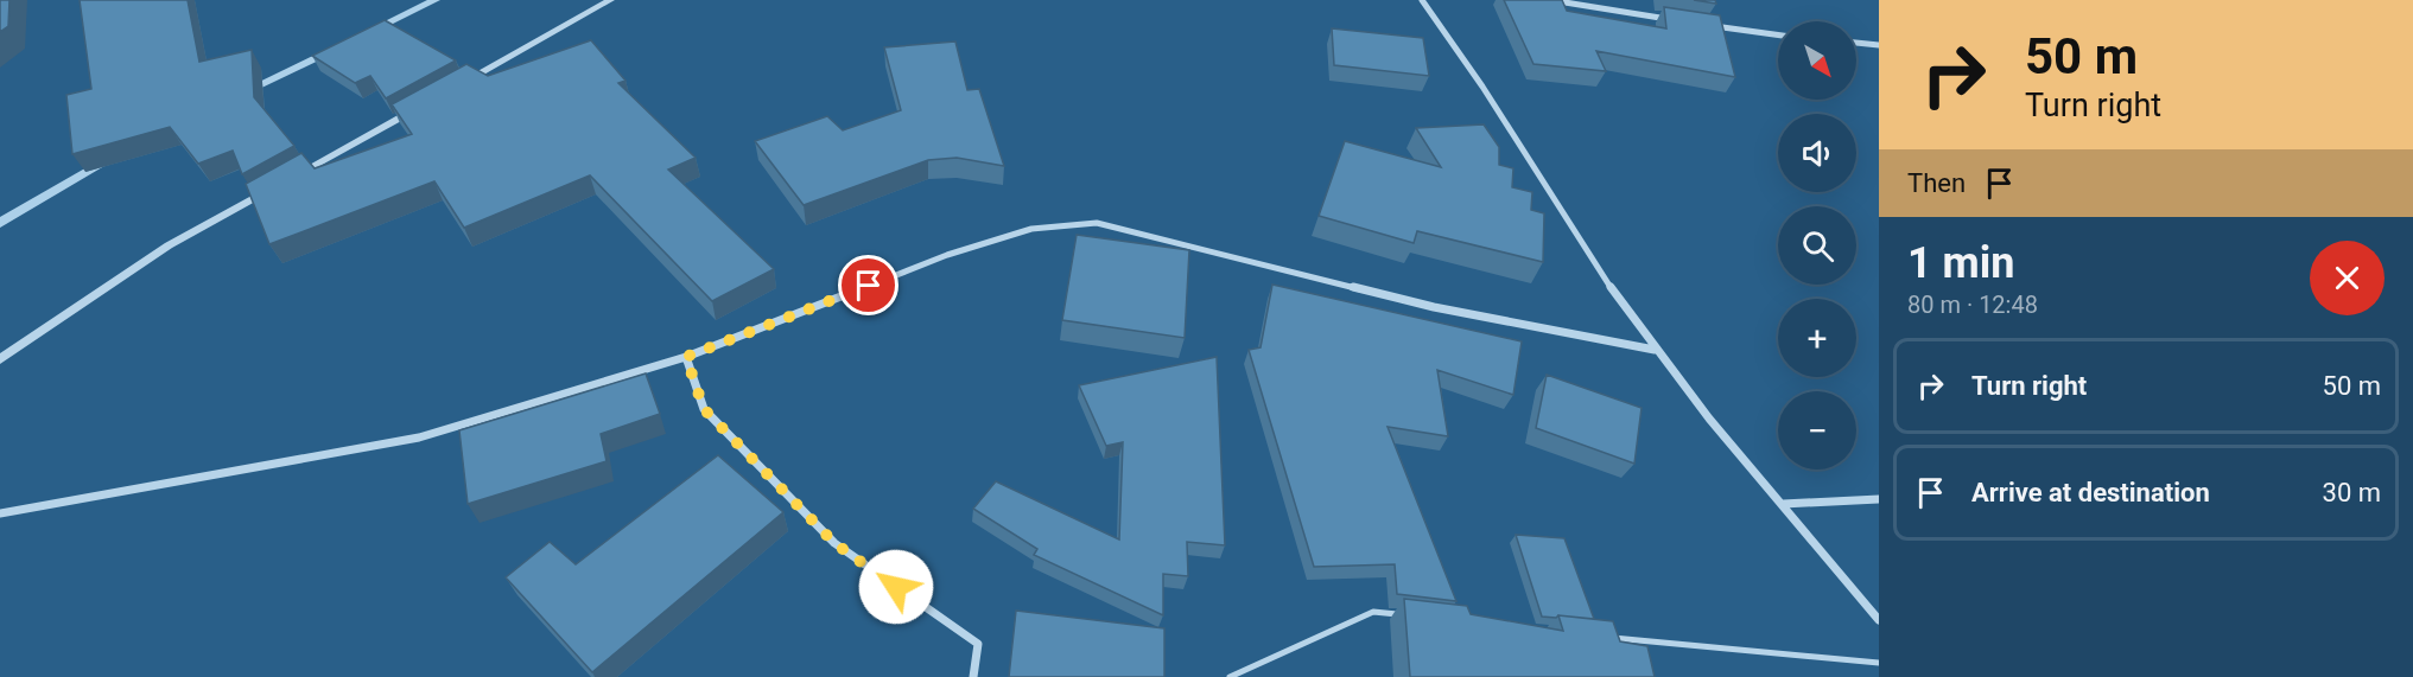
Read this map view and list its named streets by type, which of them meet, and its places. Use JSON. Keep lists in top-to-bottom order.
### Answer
{
  "north": "bottom right",
  "page": {
    "turn": ["50 m", "Turn right"],
    "map_buttons": ["+", "−"],
    "then": "Then",
    "heading": ["1 min", "80 m · 12:48"],
    "list": [
      {
        "name": "Turn right",
        "value": "50 m"
      },
      {
        "name": "Arrive at destination",
        "value": "30 m"
      }
    ]
  }
}
